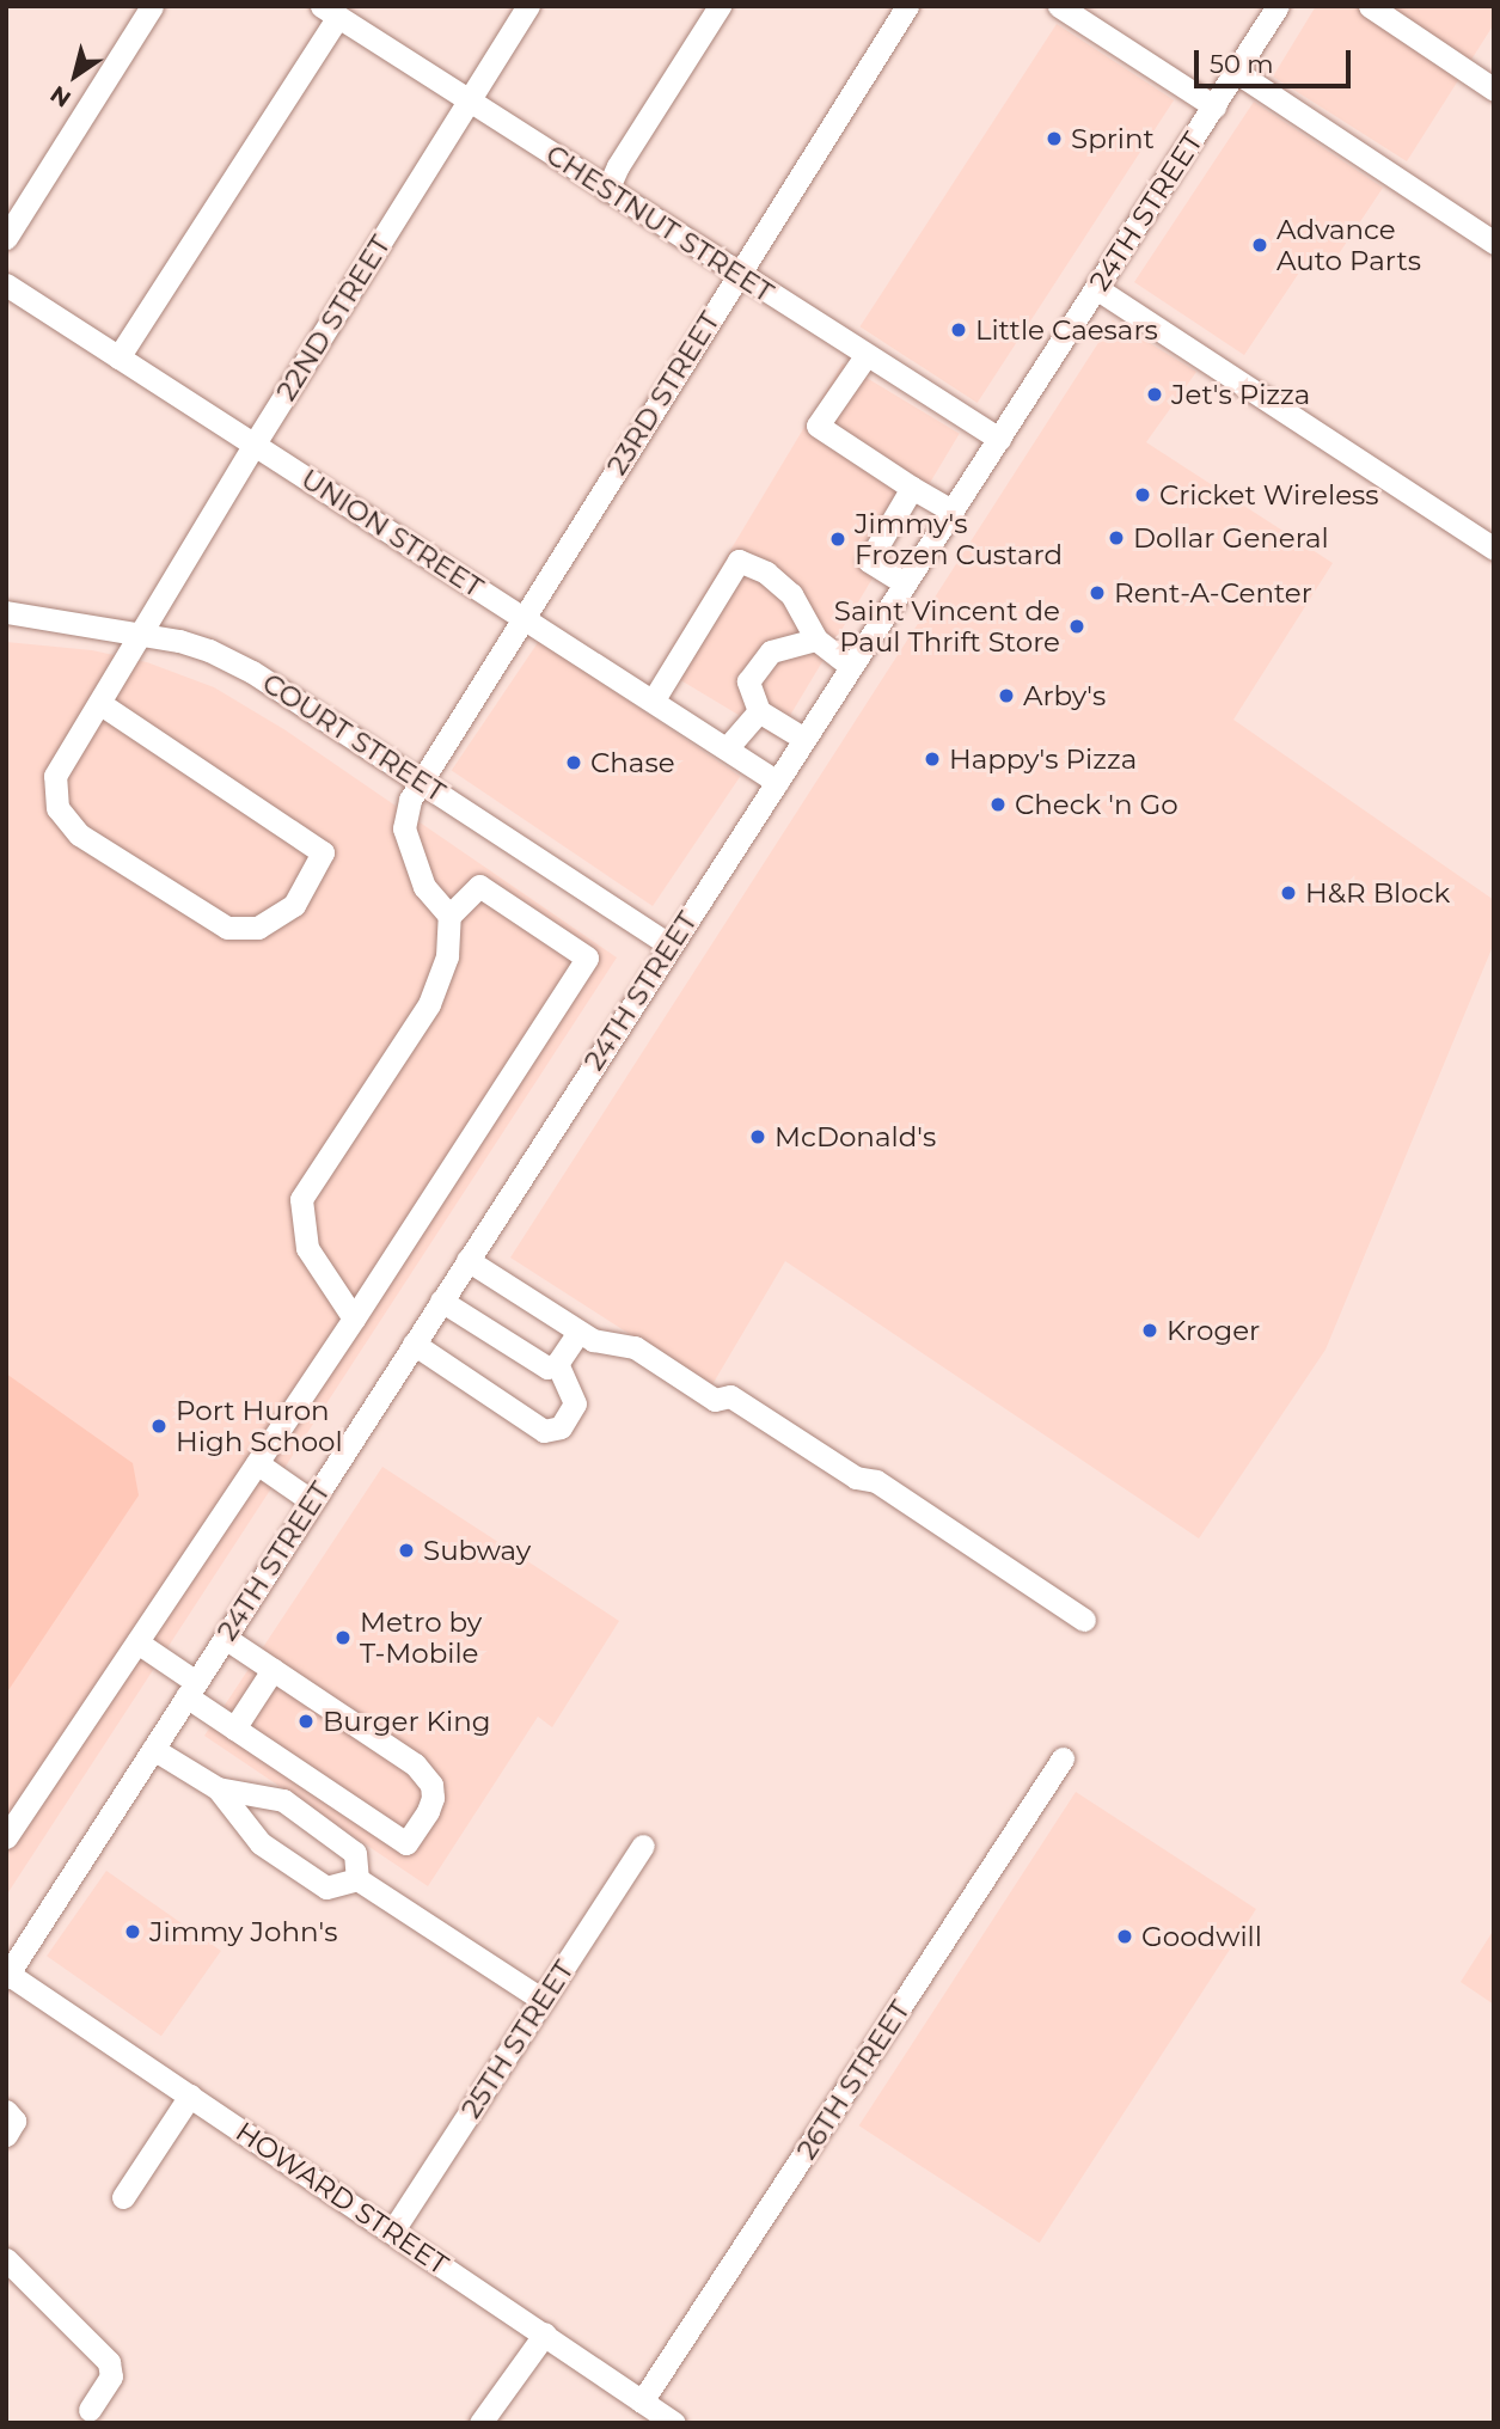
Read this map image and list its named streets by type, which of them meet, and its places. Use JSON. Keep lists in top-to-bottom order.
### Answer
{
  "streets": {
    "street": [
      "24TH STREET",
      "CHESTNUT STREET",
      "22ND STREET",
      "23RD STREET",
      "UNION STREET",
      "COURT STREET",
      "25TH STREET",
      "26TH STREET",
      "HOWARD STREET"
    ]
  },
  "crossings": [
    ["24TH STREET", "CHESTNUT STREET"],
    ["24TH STREET", "UNION STREET"],
    ["24TH STREET", "COURT STREET"],
    ["24TH STREET", "HOWARD STREET"],
    ["CHESTNUT STREET", "22ND STREET"],
    ["CHESTNUT STREET", "23RD STREET"],
    ["22ND STREET", "UNION STREET"],
    ["22ND STREET", "COURT STREET"],
    ["23RD STREET", "UNION STREET"],
    ["23RD STREET", "COURT STREET"],
    ["25TH STREET", "HOWARD STREET"],
    ["26TH STREET", "HOWARD STREET"]
  ],
  "places": [
    "Sprint",
    "Advance Auto Parts",
    "Little Caesars",
    "Jet's Pizza",
    "Cricket Wireless",
    "Dollar General",
    "Jimmy's Frozen Custard",
    "Rent-A-Center",
    "Saint Vincent de Paul Thrift Store",
    "Arby's",
    "Happy's Pizza",
    "Chase",
    "Check 'n Go",
    "H&R Block",
    "McDonald's",
    "Kroger",
    "Port Huron High School",
    "Subway",
    "Metro by T-Mobile",
    "Burger King",
    "Jimmy John's",
    "Goodwill"
  ],
  "scale_bar": "50 m",
  "north": "bottom left"
}
